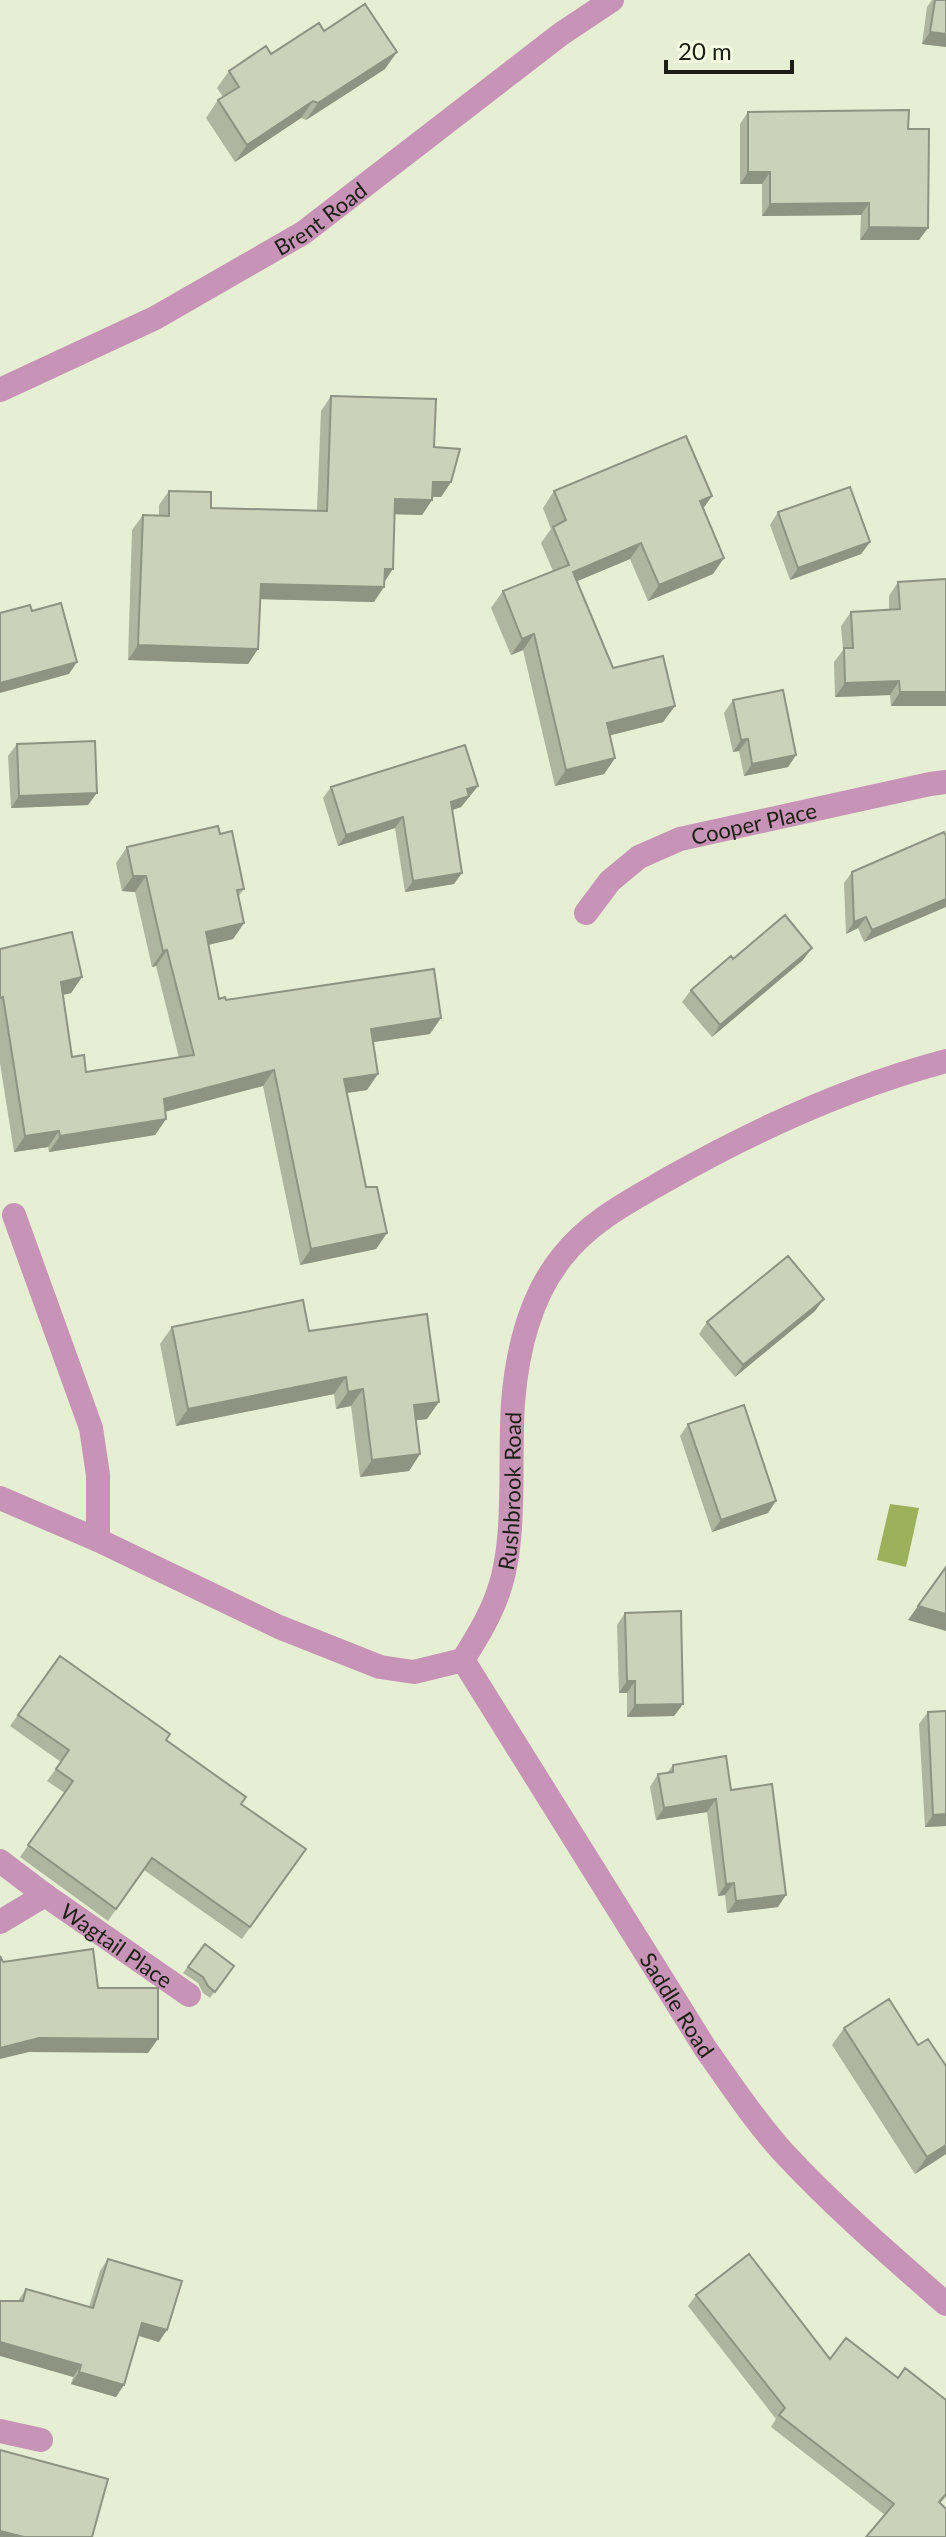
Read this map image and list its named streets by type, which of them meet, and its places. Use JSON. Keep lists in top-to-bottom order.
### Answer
{
  "streets": {
    "street": [
      "Brent Road",
      "Cooper Place",
      "Rushbrook Road",
      "Wagtail Place",
      "Saddle Road"
    ]
  },
  "crossings": [
    ["Rushbrook Road", "Saddle Road"]
  ],
  "scale_bar": "20 m"
}
